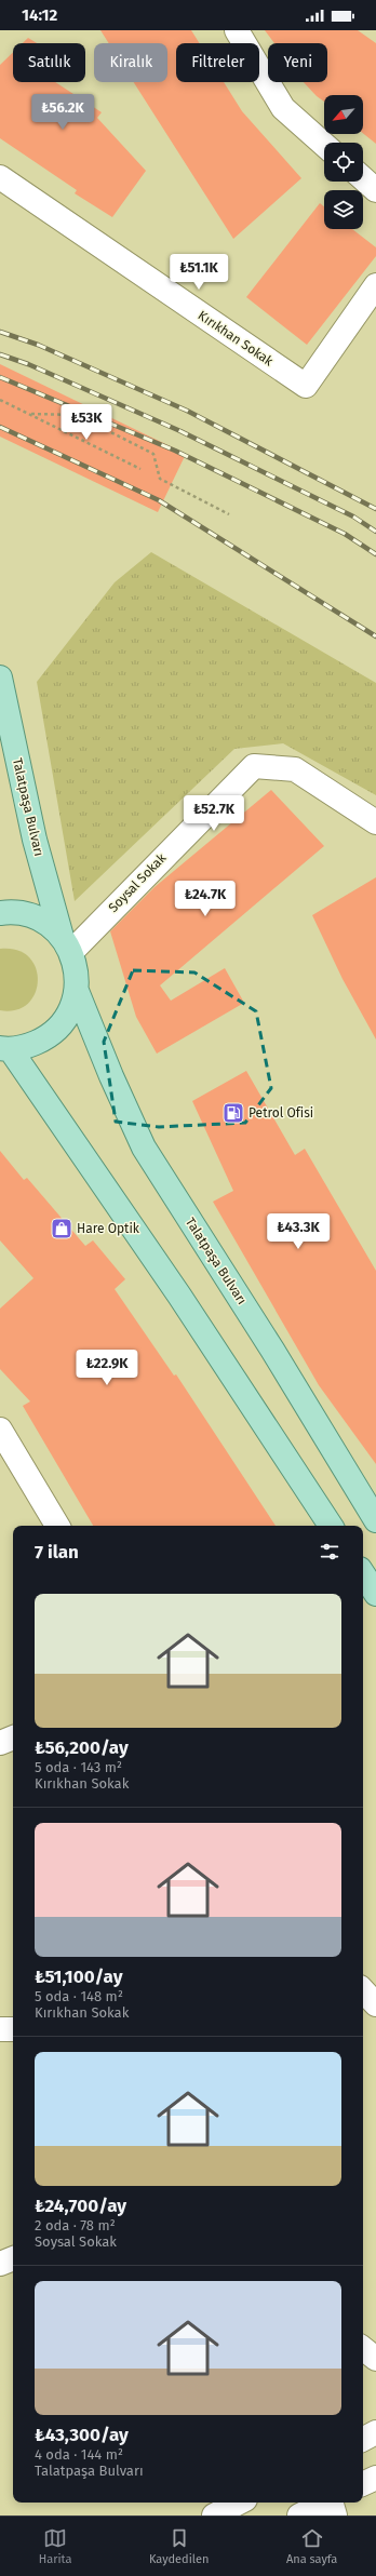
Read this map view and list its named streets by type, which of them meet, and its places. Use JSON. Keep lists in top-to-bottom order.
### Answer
{
  "streets": {
    "main road": ["Talatpaşa Bulvarı"],
    "street": ["Kırıkhan Sokak", "Soysal Sokak"]
  },
  "crossings": [
    ["Talatpaşa Bulvarı", "Soysal Sokak"]
  ],
  "places": {
    "fuel station": ["Petrol Ofisi"],
    "shop": ["Hare Optik"]
  },
  "north": "bottom left",
  "page": {
    "status": "14:12",
    "chip": [
      "Satılık",
      "Kiralık",
      "Filtreler",
      "Yeni"
    ],
    "price": [
      "₺56.2K",
      "₺51.1K",
      "₺53K",
      "₺52.7K",
      "₺24.7K",
      "₺43.3K",
      "₺22.9K"
    ],
    "heading": "7 ilan",
    "list": [
      {
        "name": "₺56,200/ay",
        "note": "5 oda · 143 m² · Kırıkhan Sokak"
      },
      {
        "name": "₺51,100/ay",
        "note": "5 oda · 148 m² · Kırıkhan Sokak"
      },
      {
        "name": "₺24,700/ay",
        "note": "2 oda · 78 m² · Soysal Sokak"
      },
      {
        "name": "₺43,300/ay",
        "note": "4 oda · 144 m² · Talatpaşa Bulvarı"
      }
    ],
    "tabs": ["Harita", "Kaydedilen", "Ana sayfa"]
  }
}
